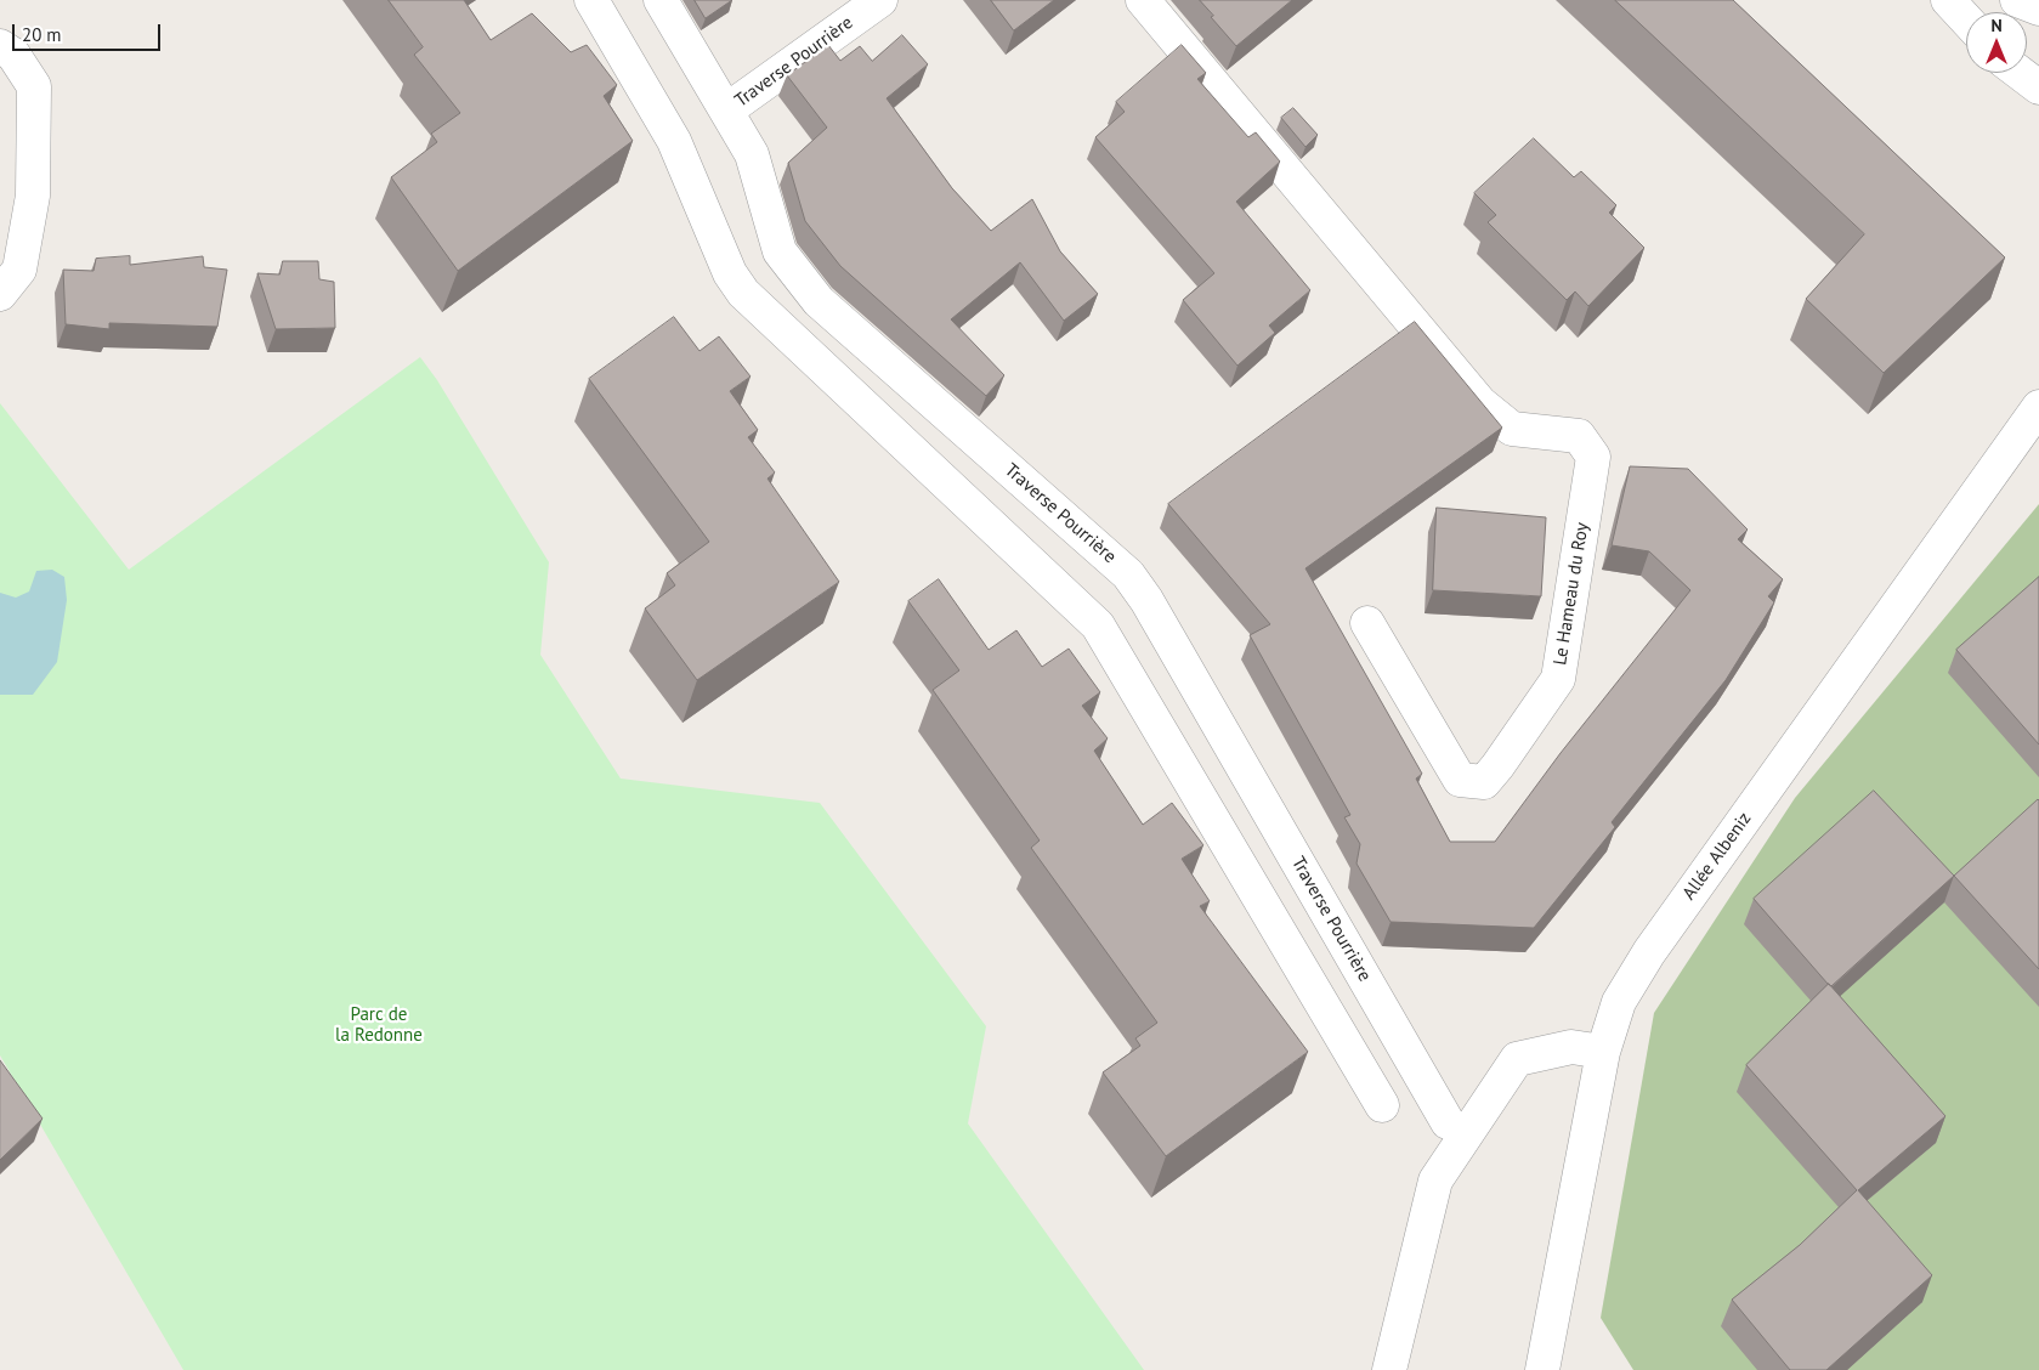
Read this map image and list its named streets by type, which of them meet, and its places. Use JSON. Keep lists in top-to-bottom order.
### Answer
{
  "streets": {
    "street": ["Traverse Pourrière", "Le Hameau du Roy", "Allée Albeniz"]
  },
  "parks": ["Parc de la Redonne"],
  "scale_bar": "20 m",
  "north": "top"
}
